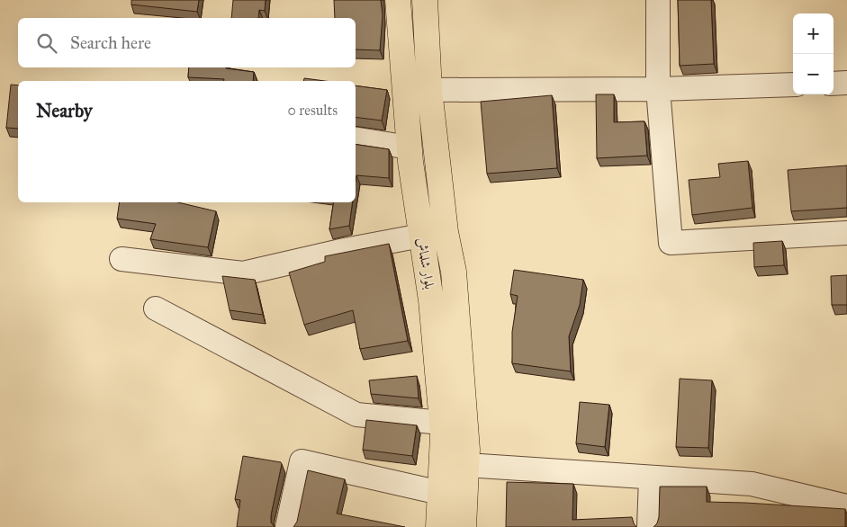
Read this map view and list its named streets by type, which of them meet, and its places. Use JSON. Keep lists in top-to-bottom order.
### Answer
{
  "streets": {
    "main road": ["بلوار شلماش"]
  },
  "page": {
    "map_buttons": ["+", "−"],
    "search": "Search here",
    "heading": ["Nearby", "0 results"]
  }
}
